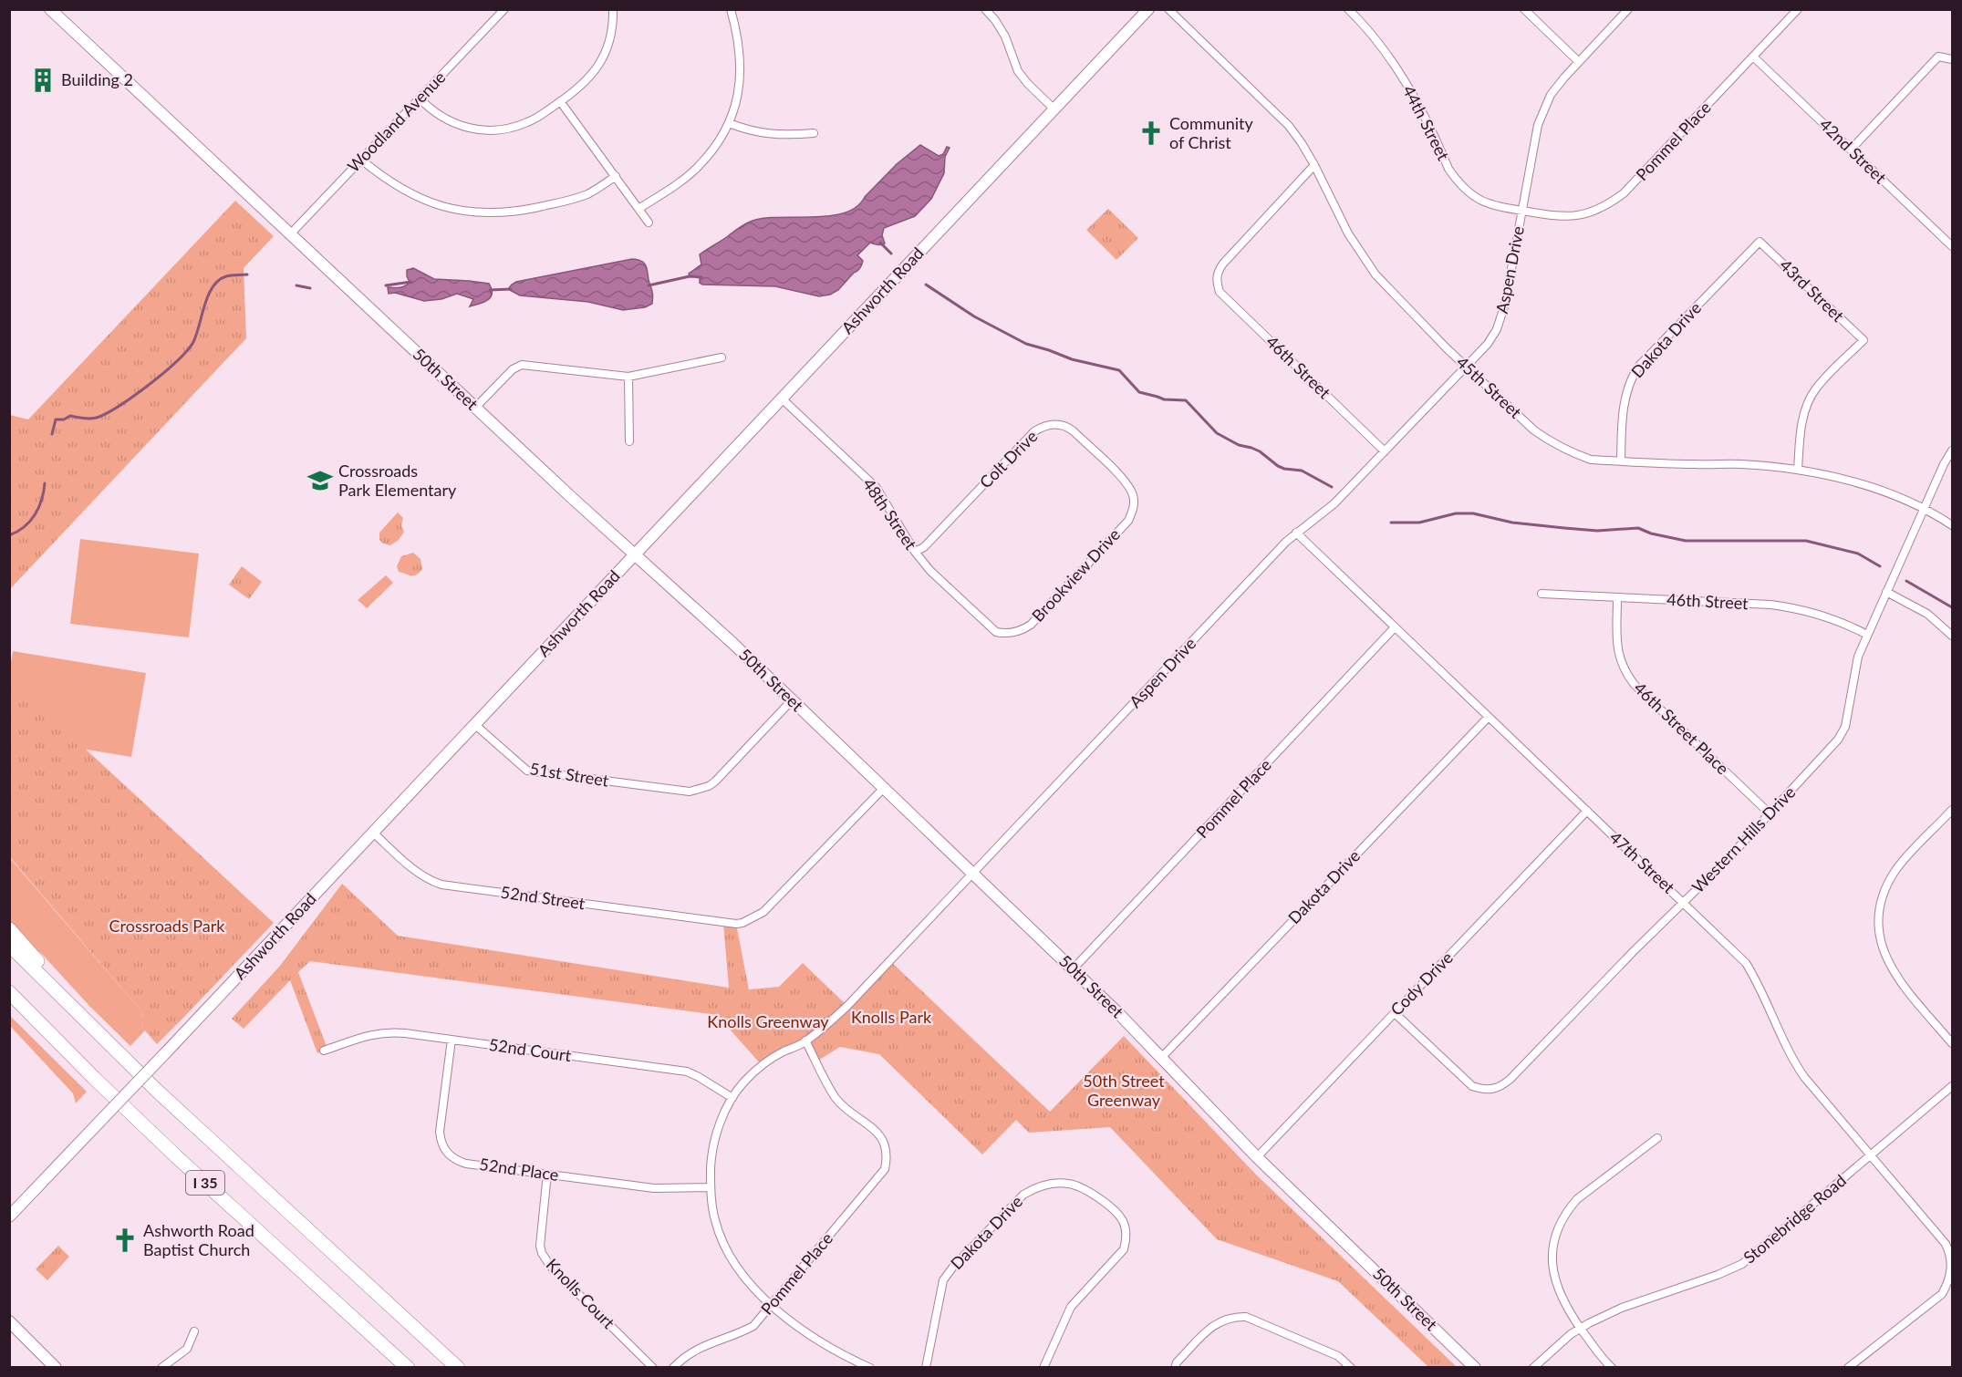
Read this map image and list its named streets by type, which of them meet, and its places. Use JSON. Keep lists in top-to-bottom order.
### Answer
{
  "streets": {
    "highway": ["I 35"],
    "main road": ["Ashworth Road", "50th Street"],
    "street": [
      "Woodland Avenue",
      "44th Street",
      "Pommel Place",
      "42nd Street",
      "Aspen Drive",
      "43rd Street",
      "Dakota Drive",
      "46th Street",
      "45th Street",
      "Colt Drive",
      "48th Street",
      "Brookview Drive",
      "46th Street Place",
      "51st Street",
      "Western Hills Drive",
      "47th Street",
      "52nd Street",
      "Cody Drive",
      "52nd Court",
      "52nd Place",
      "Stonebridge Road",
      "Knolls Court"
    ]
  },
  "crossings": [
    ["Woodland Avenue", "50th Street"],
    ["44th Street", "Pommel Place"],
    ["44th Street", "Aspen Drive"],
    ["Pommel Place", "42nd Street"],
    ["Pommel Place", "Aspen Drive"],
    ["Pommel Place", "50th Street"],
    ["Pommel Place", "47th Street"],
    ["Aspen Drive", "46th Street"],
    ["Aspen Drive", "50th Street"],
    ["Aspen Drive", "45th Street"],
    ["Aspen Drive", "47th Street"],
    ["Aspen Drive", "52nd Court"],
    ["Aspen Drive", "52nd Place"],
    ["Ashworth Road", "50th Street"],
    ["Ashworth Road", "48th Street"],
    ["Ashworth Road", "51st Street"],
    ["Ashworth Road", "52nd Street"],
    ["43rd Street", "Dakota Drive"],
    ["43rd Street", "45th Street"],
    ["Dakota Drive", "50th Street"],
    ["Dakota Drive", "45th Street"],
    ["Dakota Drive", "47th Street"],
    ["46th Street", "45th Street"],
    ["46th Street", "46th Street Place"],
    ["46th Street", "Western Hills Drive"],
    ["50th Street", "51st Street"],
    ["50th Street", "52nd Street"],
    ["50th Street", "Cody Drive"],
    ["45th Street", "Western Hills Drive"],
    ["Colt Drive", "48th Street"],
    ["Colt Drive", "Brookview Drive"],
    ["48th Street", "Brookview Drive"],
    ["46th Street Place", "Western Hills Drive"],
    ["Western Hills Drive", "47th Street"],
    ["Western Hills Drive", "Cody Drive"],
    ["47th Street", "Cody Drive"],
    ["47th Street", "Stonebridge Road"],
    ["52nd Court", "52nd Place"],
    ["52nd Place", "Knolls Court"]
  ],
  "parks": [
    "Crossroads Park",
    "Knolls Park",
    "Knolls Greenway",
    "50th Street Greenway"
  ],
  "places": {
    "building": ["Building 2"],
    "church": ["Community of Christ", "Ashworth Road Baptist Church"],
    "school or university": ["Crossroads Park Elementary"]
  }
}
